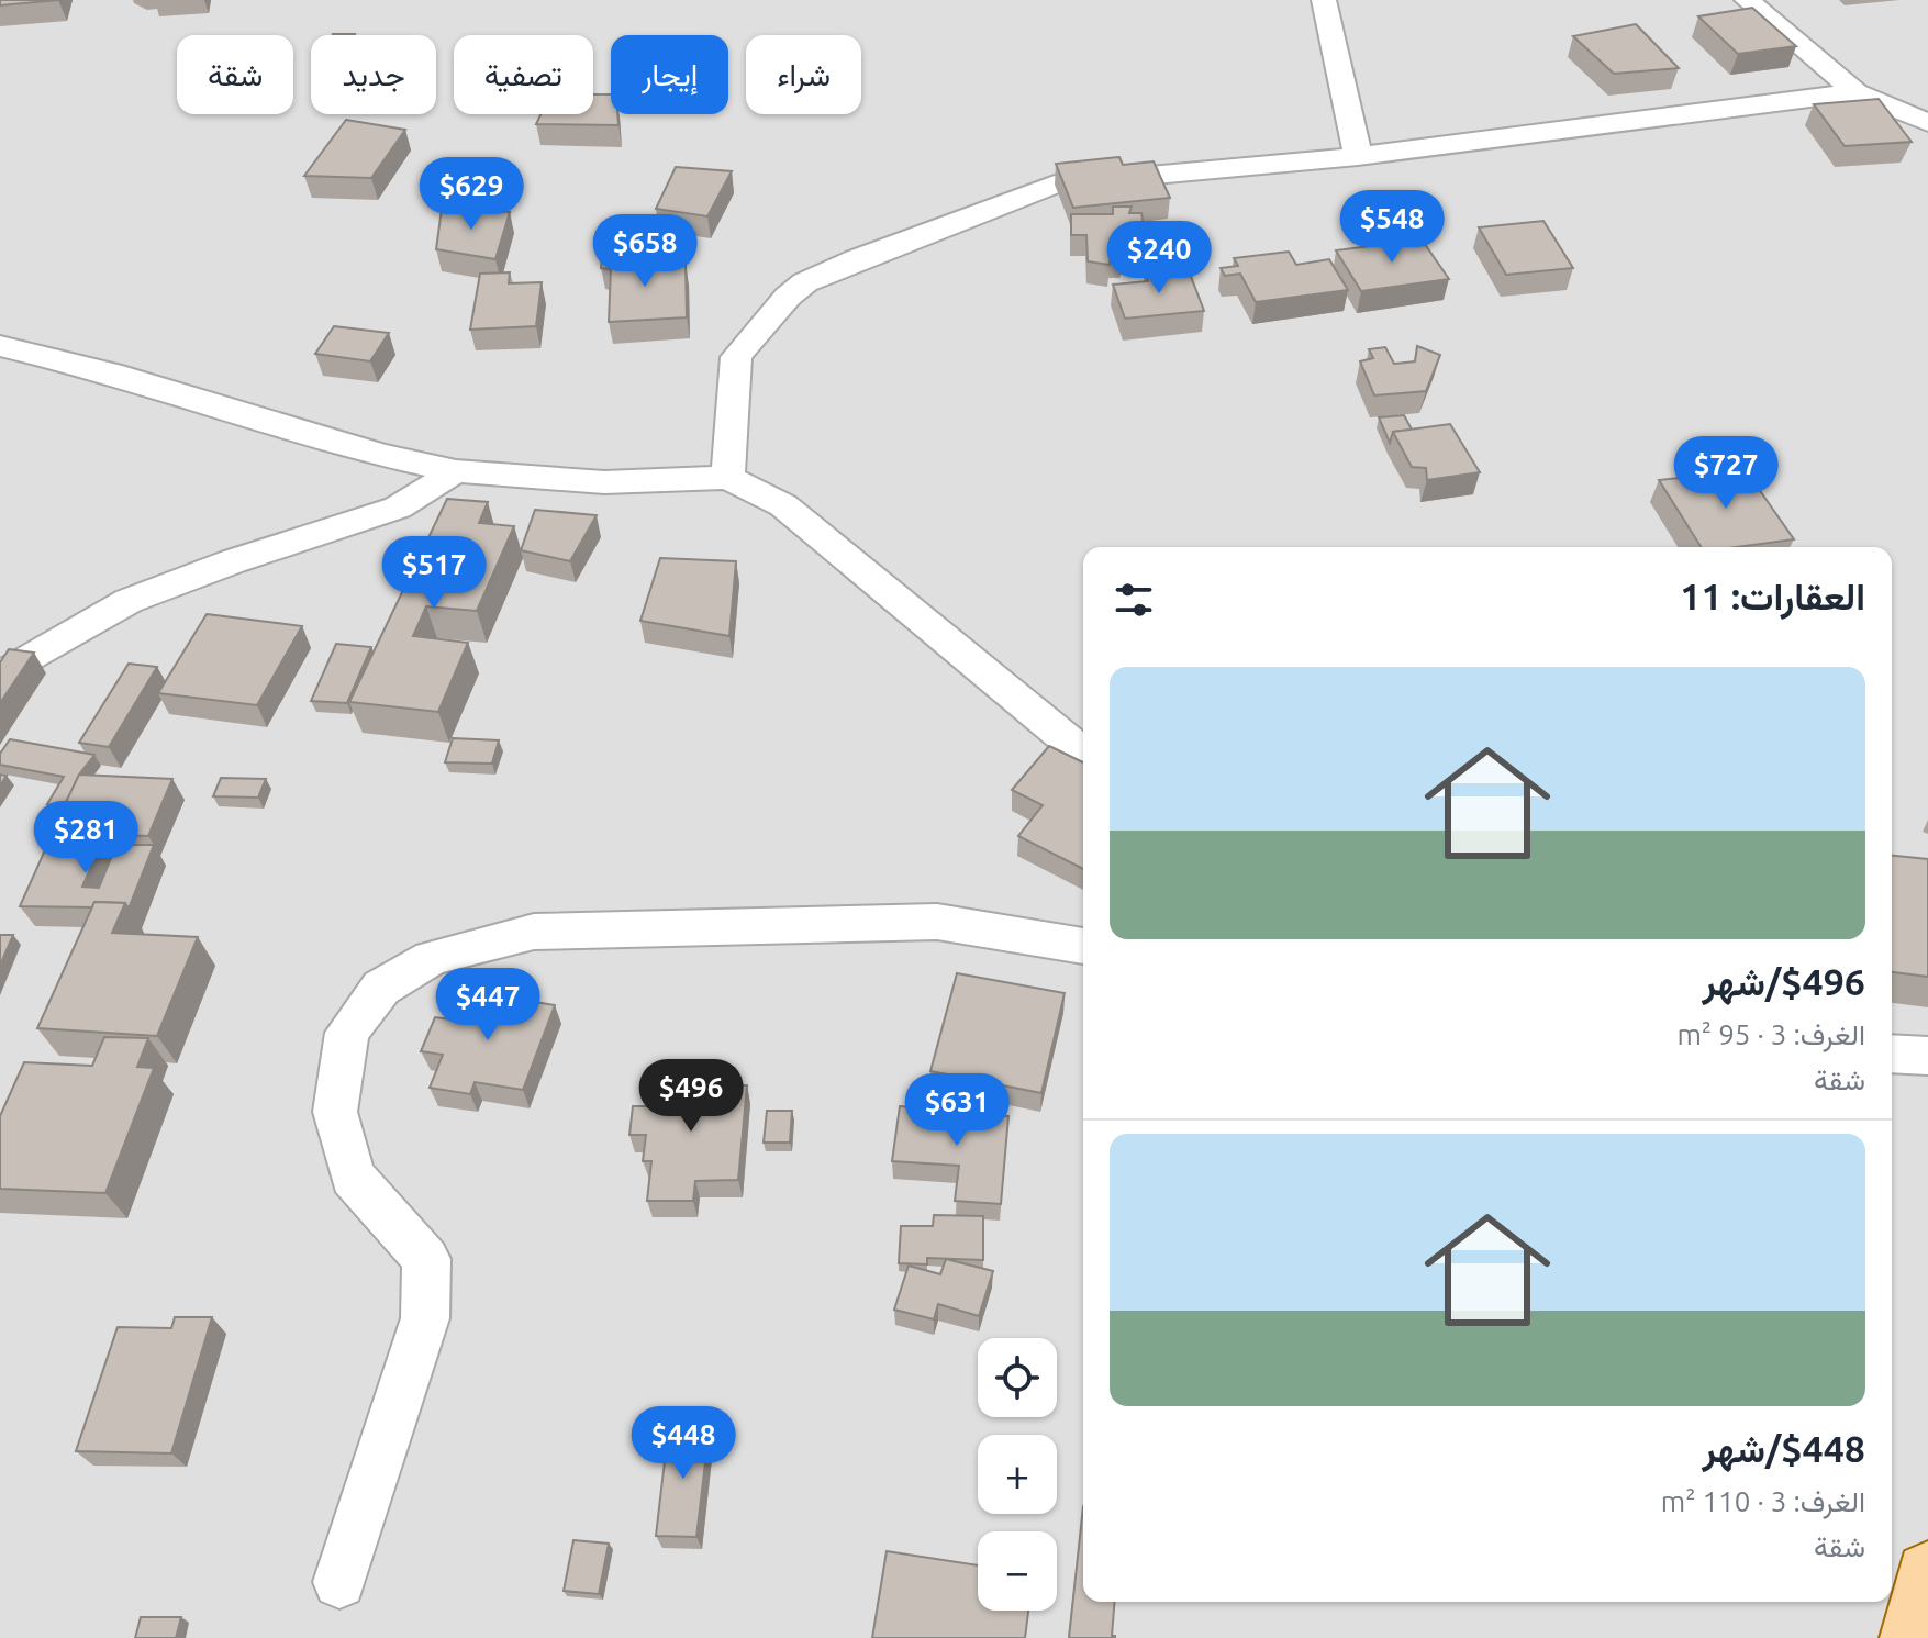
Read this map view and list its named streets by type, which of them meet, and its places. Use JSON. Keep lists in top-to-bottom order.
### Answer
{
  "page": {
    "chip": [
      "شراء",
      "إيجار",
      "تصفية",
      "جديد",
      "شقة"
    ],
    "price": [
      "$629",
      "$548",
      "$658",
      "$240",
      "$727",
      "$517",
      "$281",
      "$447",
      "$496",
      "$631",
      "$448"
    ],
    "heading": "العقارات: 11",
    "list": [
      {
        "name": "$496/شهر",
        "note": "الغرف: 3 · 95 m² · شقة"
      },
      {
        "name": "$448/شهر",
        "note": "الغرف: 3 · 110 m² · شقة"
      }
    ],
    "map_buttons": ["+", "−"]
  }
}
